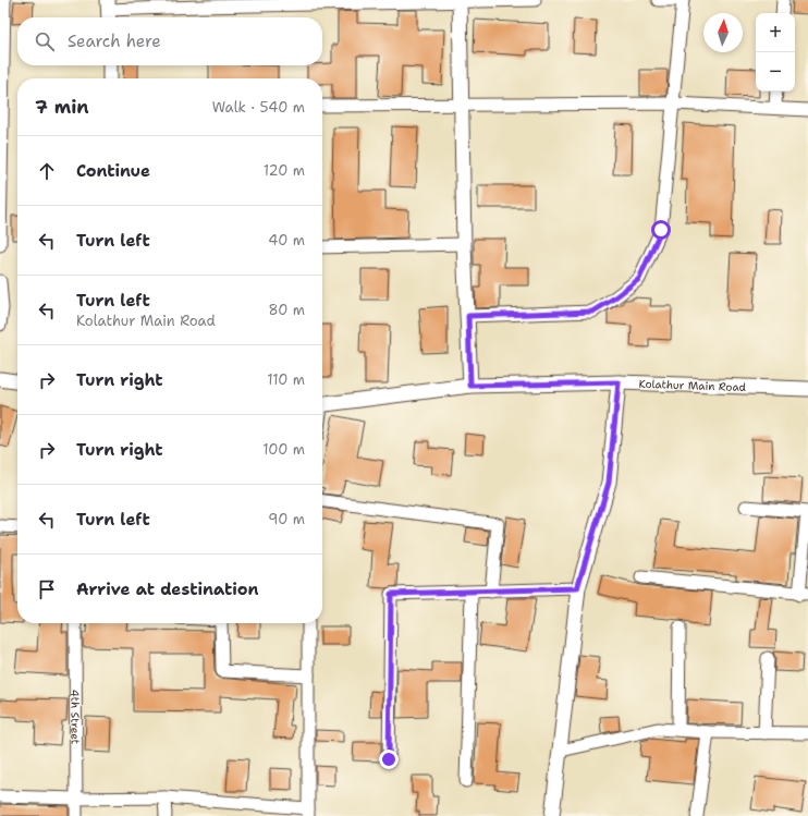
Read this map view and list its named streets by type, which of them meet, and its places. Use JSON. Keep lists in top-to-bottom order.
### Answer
{
  "streets": {
    "street": ["Kolathur Main Road", "4th Street"]
  },
  "north": "top",
  "page": {
    "map_buttons": ["+", "−"],
    "search": "Search here",
    "heading": ["7 min", "Walk · 540 m"],
    "list": [
      ["Continue", "120 m"],
      ["Turn left", "40 m"],
      ["Turn left", "Kolathur Main Road", "80 m"],
      ["Turn right", "110 m"],
      ["Turn right", "100 m"],
      ["Turn left", "90 m"],
      "Arrive at destination"
    ]
  }
}
